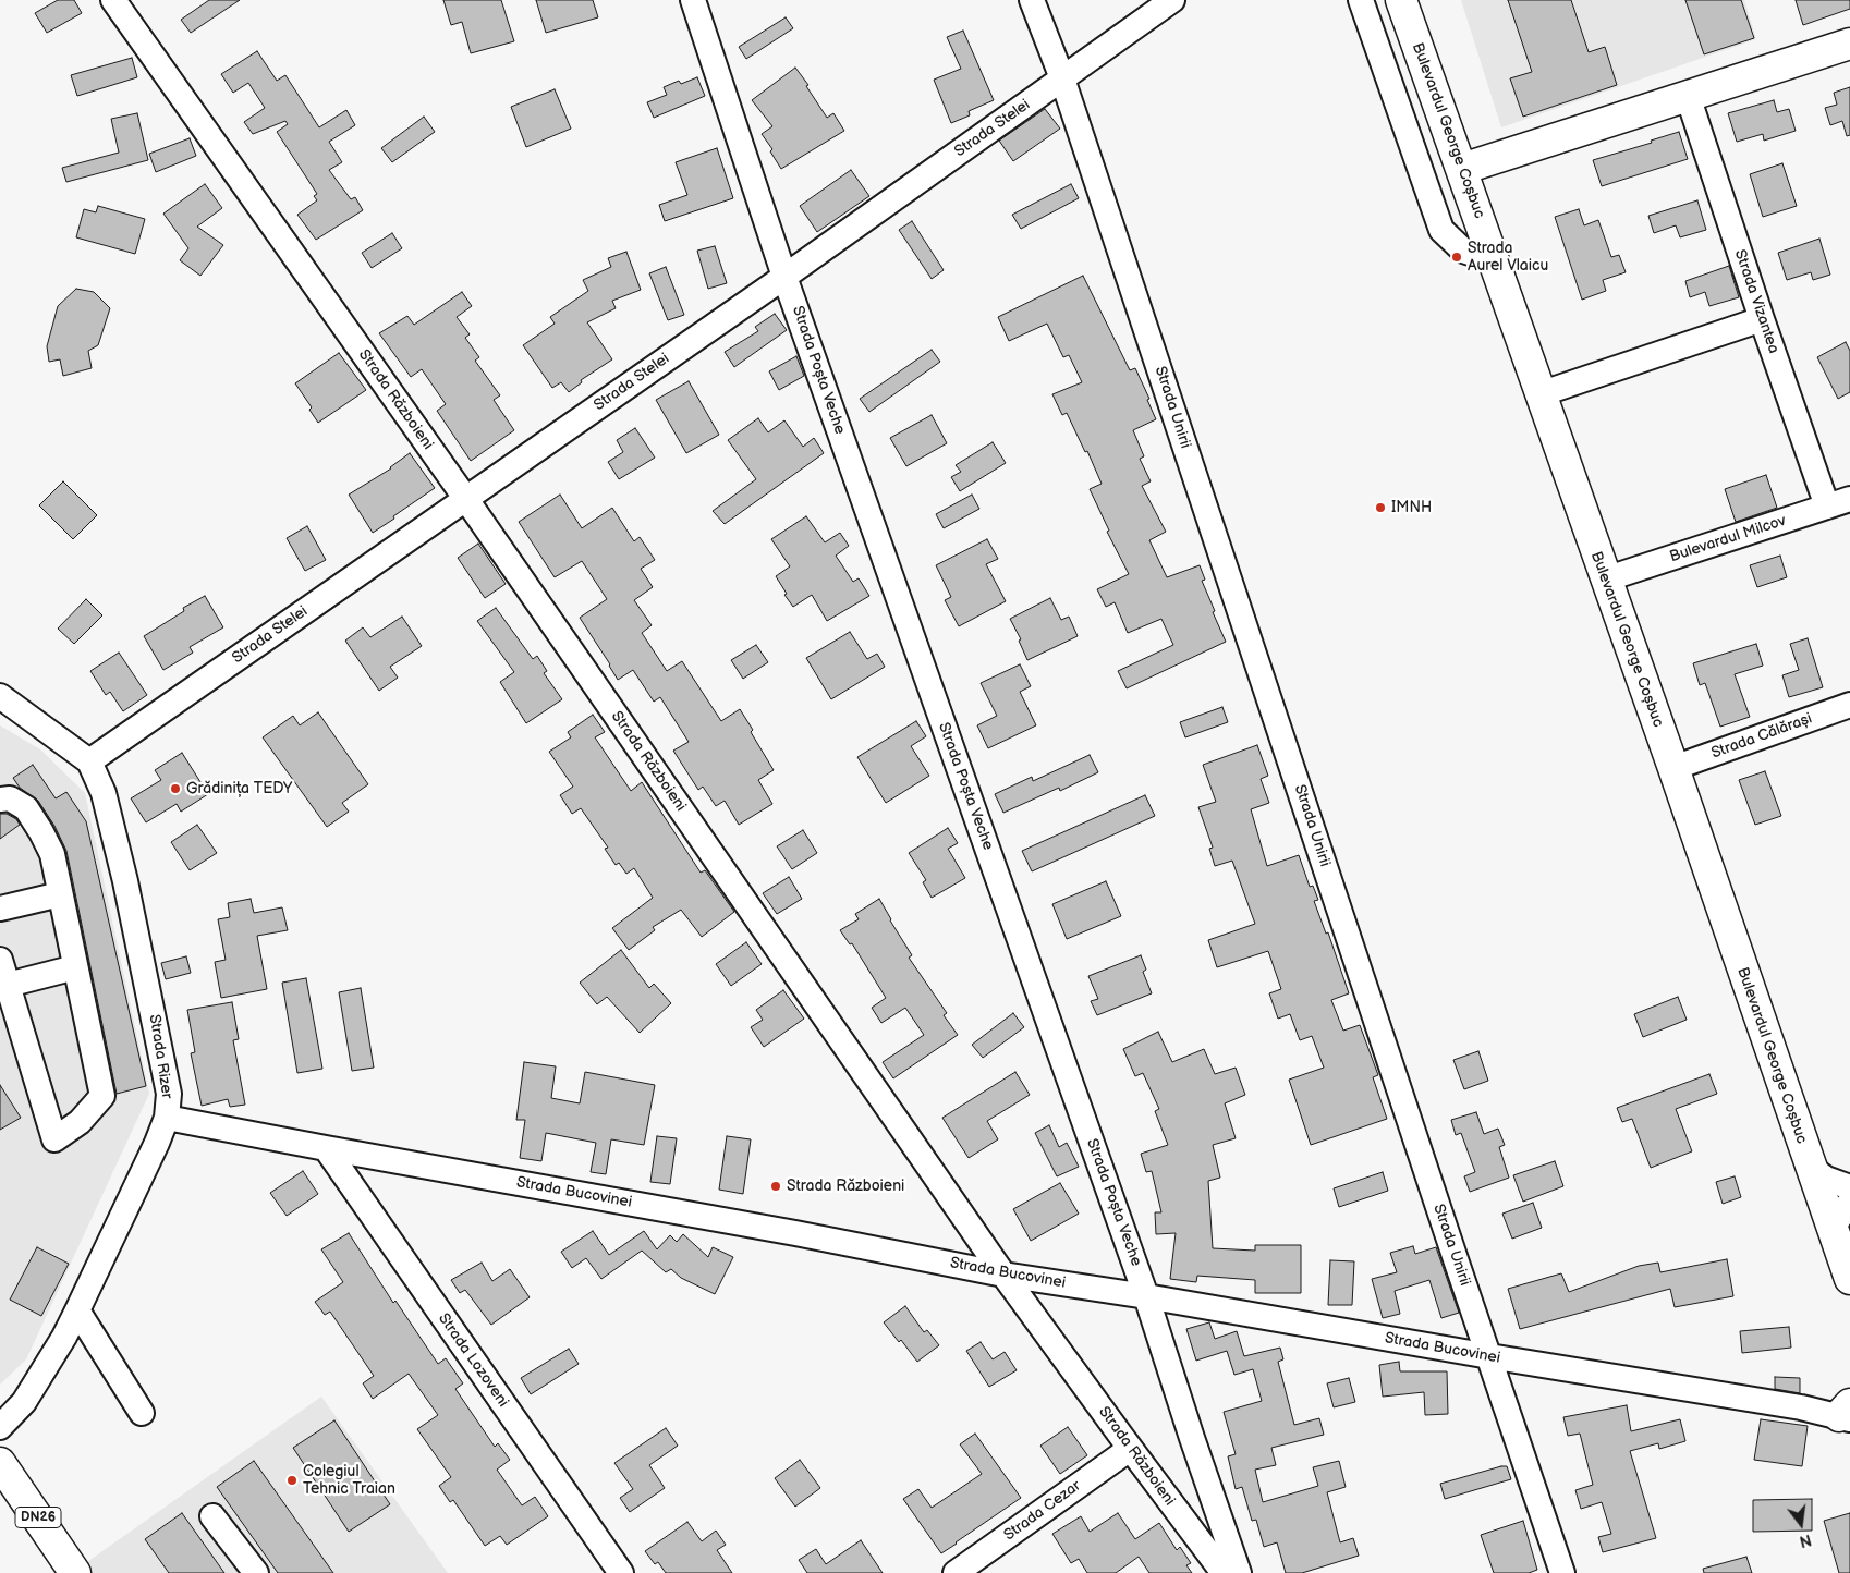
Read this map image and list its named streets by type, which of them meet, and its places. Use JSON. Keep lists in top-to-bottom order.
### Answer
{
  "streets": {
    "main road": ["Bulevardul George Coșbuc", "DN26"],
    "street": [
      "Strada Stelei",
      "Strada Vizantea",
      "Strada Poșta Veche",
      "Strada Războieni",
      "Strada Unirii",
      "Bulevardul Milcov",
      "Strada Călărași",
      "Strada Rizer",
      "Strada Bucovinei",
      "Strada Lozoveni",
      "Strada Cezar"
    ]
  },
  "crossings": [
    ["Strada Stelei", "Strada Poșta Veche"],
    ["Strada Stelei", "Strada Războieni"],
    ["Strada Stelei", "Strada Unirii"],
    ["Strada Stelei", "Strada Rizer"],
    ["Bulevardul George Coșbuc", "Bulevardul Milcov"],
    ["Bulevardul George Coșbuc", "Strada Călărași"],
    ["Strada Vizantea", "Bulevardul Milcov"],
    ["Strada Poșta Veche", "Strada Bucovinei"],
    ["Strada Războieni", "Strada Bucovinei"],
    ["Strada Războieni", "Strada Cezar"],
    ["Strada Unirii", "Strada Bucovinei"],
    ["Strada Rizer", "Strada Bucovinei"],
    ["Strada Bucovinei", "Strada Lozoveni"]
  ],
  "places": [
    "Strada Aurel Vlaicu",
    "IMNH",
    "Grădinița TEDY",
    "Strada Războieni",
    "Colegiul Tehnic Traian"
  ],
  "north": "bottom"
}
